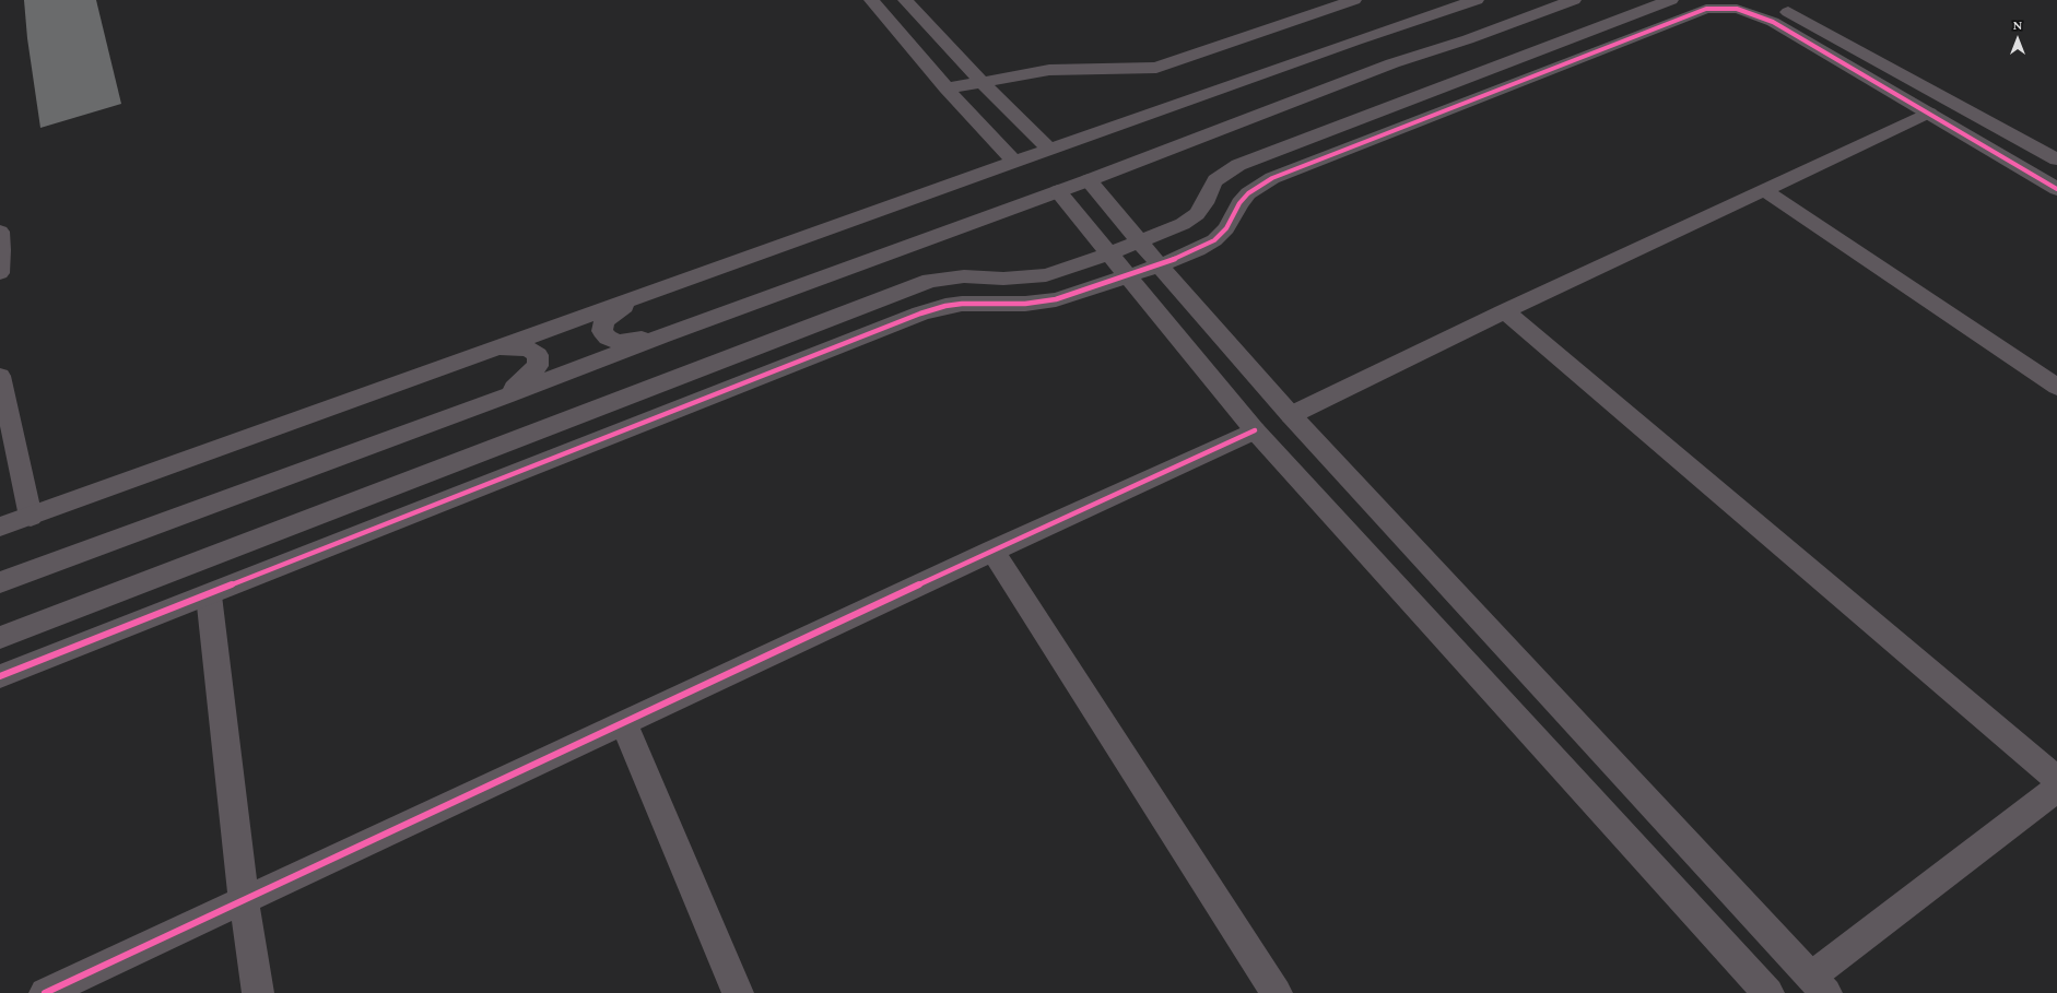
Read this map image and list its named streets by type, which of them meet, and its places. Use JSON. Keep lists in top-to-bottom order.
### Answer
{
  "north": "top"
}
